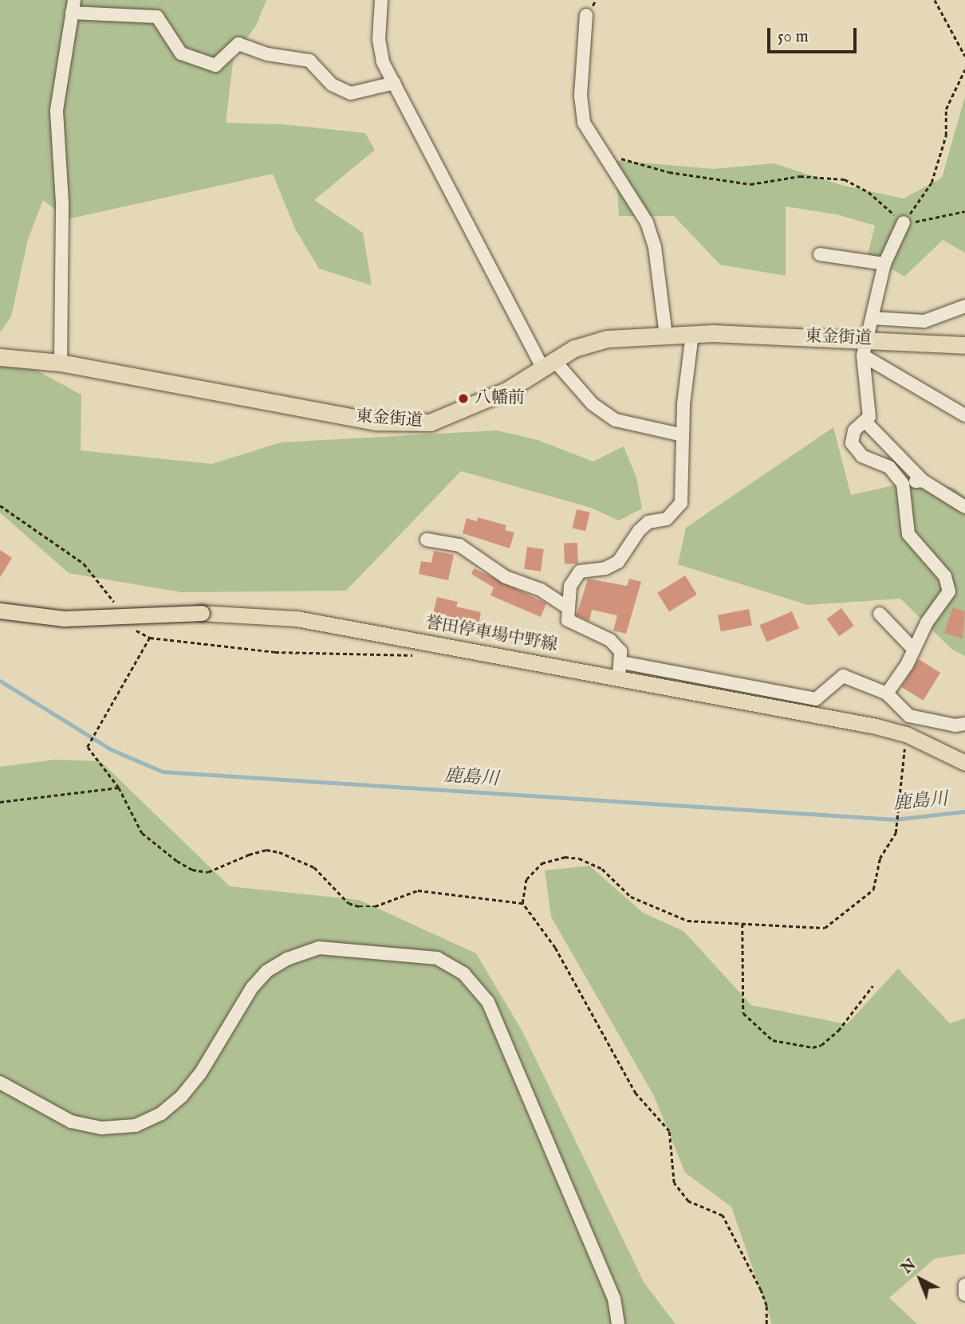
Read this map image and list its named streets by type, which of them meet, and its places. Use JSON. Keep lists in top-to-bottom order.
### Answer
{
  "streets": {
    "highway": ["東金街道"],
    "main road": ["誉田停車場中野線"]
  },
  "water": ["鹿島川"],
  "places": ["八幡前"],
  "scale_bar": "50 m",
  "north": "top left"
}
